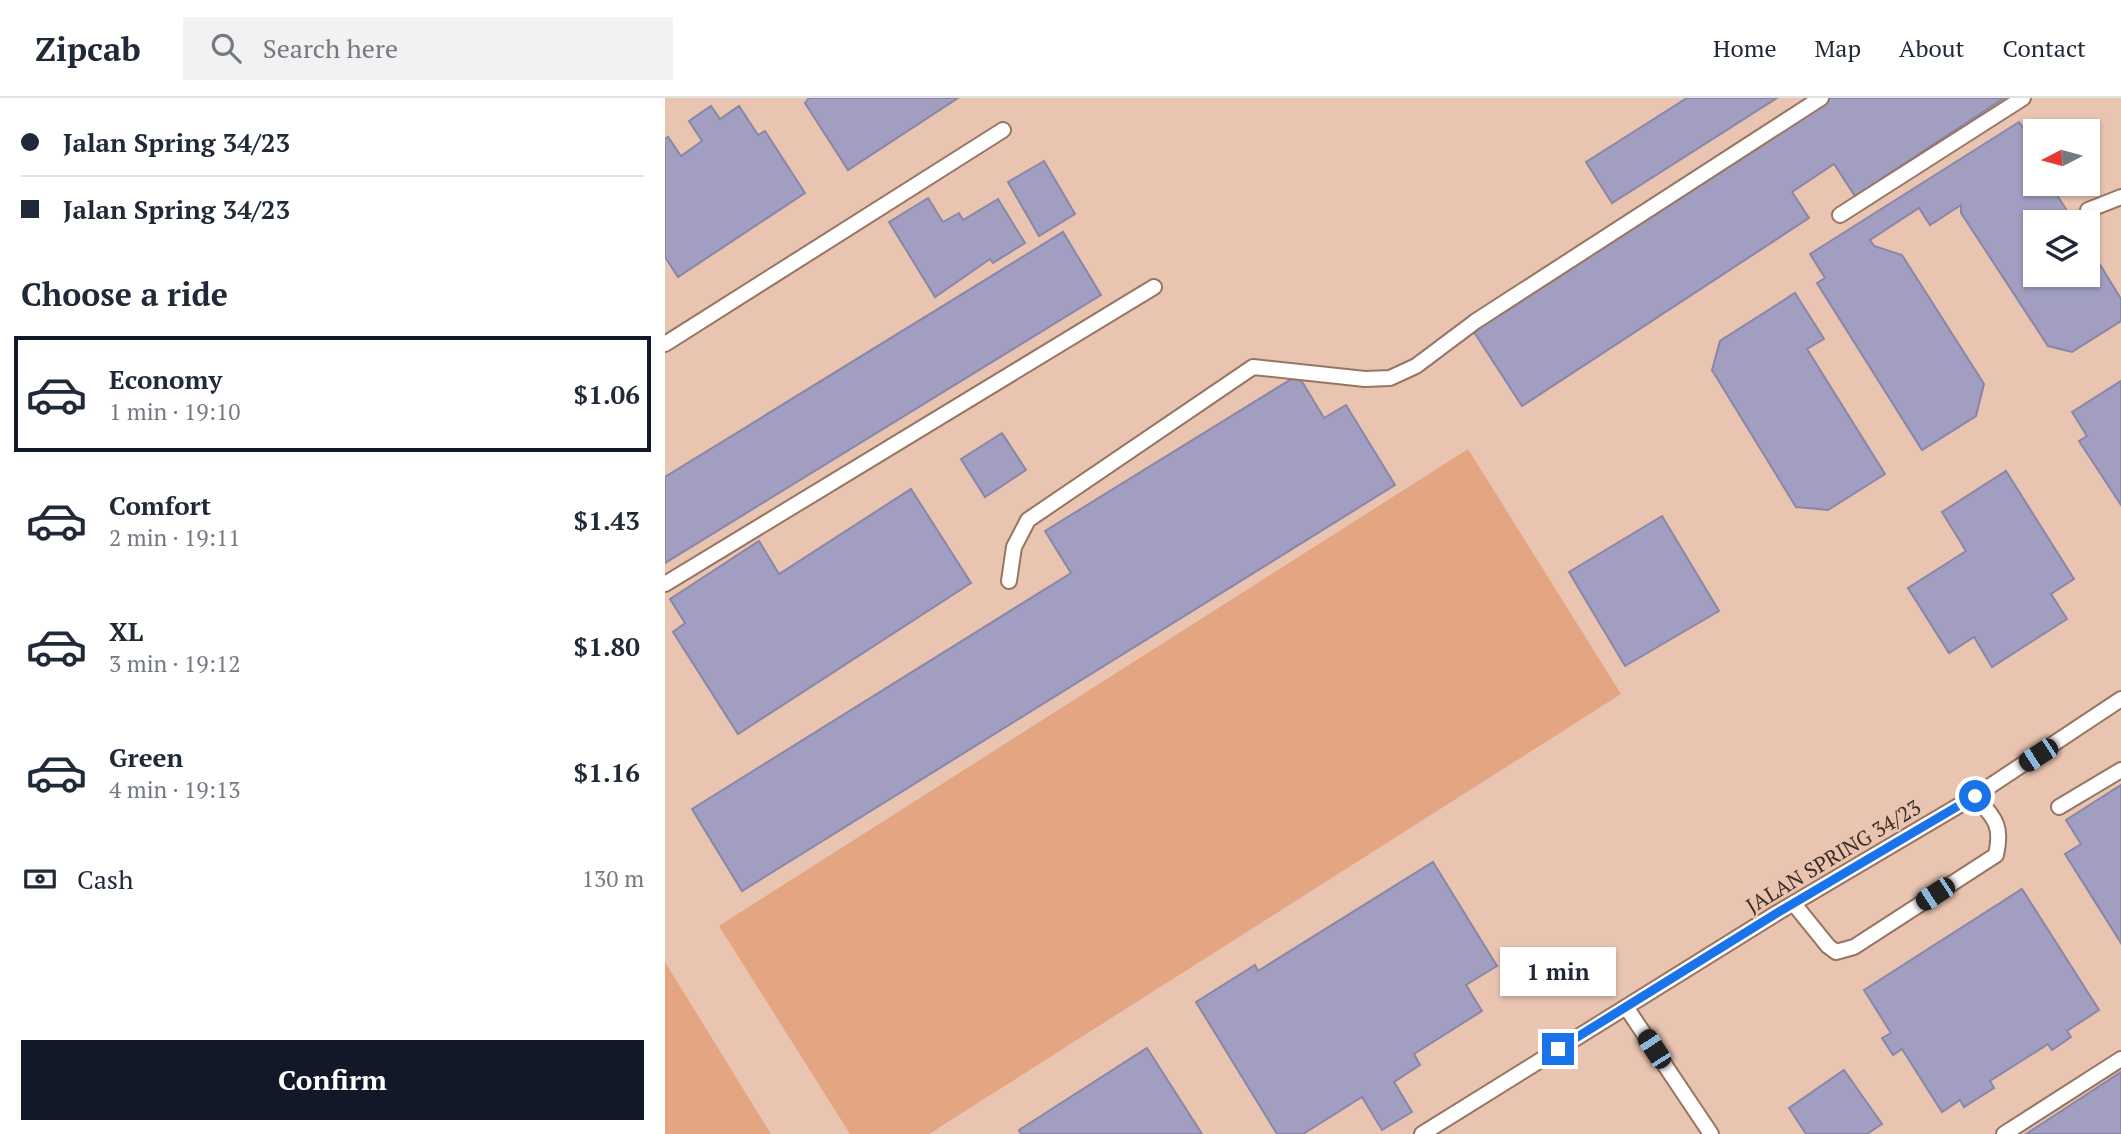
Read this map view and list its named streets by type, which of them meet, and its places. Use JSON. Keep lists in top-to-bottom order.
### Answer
{
  "streets": {
    "lane": ["JALAN SPRING 34/23"]
  },
  "north": "left",
  "page": {
    "header": "Zipcab",
    "search": "Search here",
    "nav": [
      "Home",
      "Map",
      "About",
      "Contact"
    ],
    "banner": ["Jalan Spring 34/23", "Jalan Spring 34/23"],
    "heading": "Choose a ride",
    "list": [
      {
        "name": "Economy",
        "note": "1 min · 19:10",
        "value": "$1.06"
      },
      {
        "name": "Comfort",
        "note": "2 min · 19:11",
        "value": "$1.43"
      },
      {
        "name": "XL",
        "note": "3 min · 19:12",
        "value": "$1.80"
      },
      {
        "name": "Green",
        "note": "4 min · 19:13",
        "value": "$1.16"
      }
    ],
    "pay": ["Cash", "130 m"],
    "bubble": "1 min",
    "buttons": "Confirm"
  }
}
